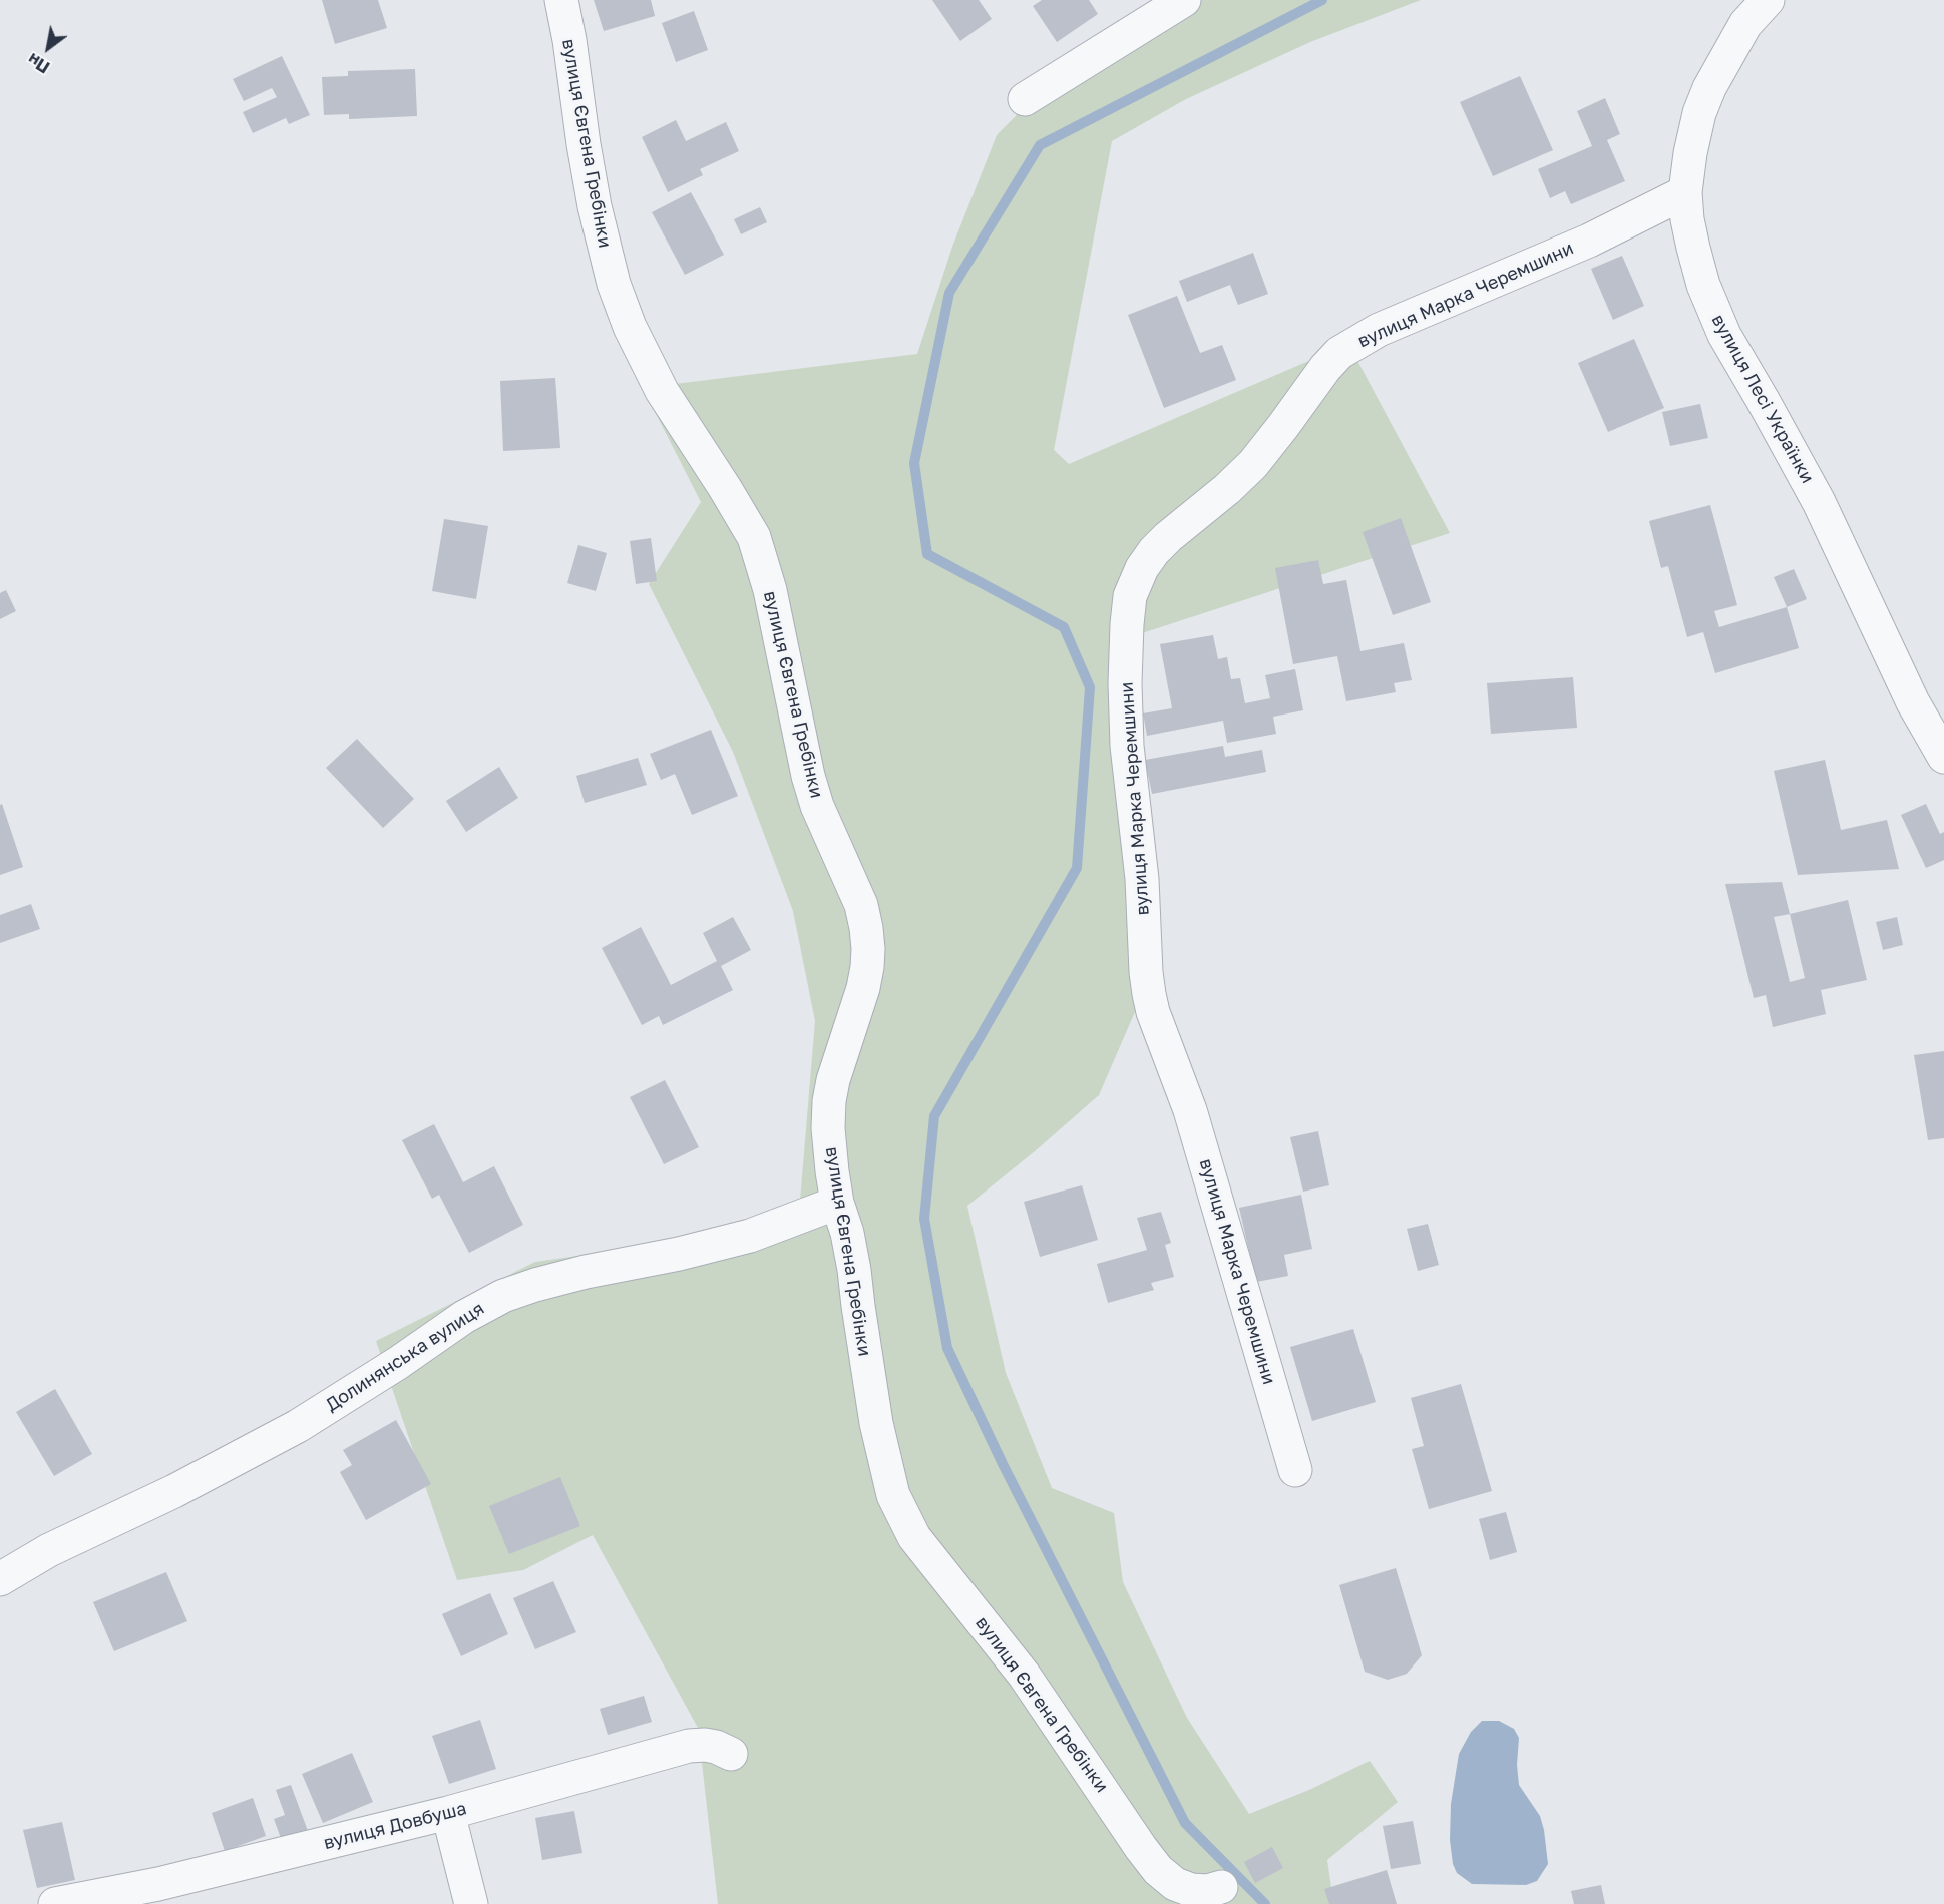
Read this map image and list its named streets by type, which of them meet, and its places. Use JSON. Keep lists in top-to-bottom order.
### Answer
{
  "streets": {
    "street": [
      "вулиця Євгена Гребінки",
      "вулиця Марка Черемшини",
      "вулиця Лесі Українки",
      "Долинянська вулиця",
      "вулиця Довбуша"
    ]
  },
  "crossings": [
    ["вулиця Євгена Гребінки", "Долинянська вулиця"],
    ["вулиця Марка Черемшини", "вулиця Лесі Українки"]
  ],
  "north": "bottom left"
}
